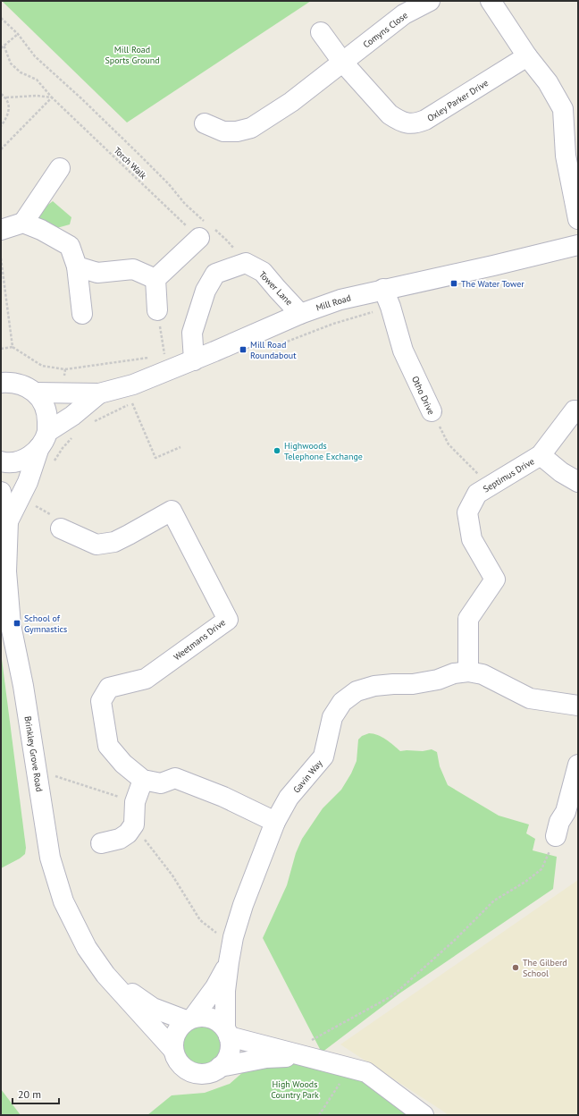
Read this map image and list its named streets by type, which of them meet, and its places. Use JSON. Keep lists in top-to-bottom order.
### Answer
{
  "streets": {
    "street": [
      "Comyns Close",
      "Oxley Parker Drive",
      "Tower Lane",
      "Mill Road",
      "Otho Drive",
      "Septimus Drive",
      "Weetmans Drive",
      "Brinkley Grove Road",
      "Gavin Way"
    ],
    "path": ["Torch Walk"]
  },
  "crossings": [
    ["Comyns Close", "Oxley Parker Drive"],
    ["Tower Lane", "Mill Road"],
    ["Mill Road", "Otho Drive"],
    ["Mill Road", "Brinkley Grove Road"],
    ["Otho Drive", "Septimus Drive"],
    ["Septimus Drive", "Gavin Way"],
    ["Weetmans Drive", "Gavin Way"],
    ["Brinkley Grove Road", "Gavin Way"]
  ],
  "parks": ["Mill Road Sports Ground", "High Woods Country Park"],
  "places": {
    "transit": ["The Water Tower", "Mill Road Roundabout", "School of Gymnastics"],
    "other": ["Highwoods Telephone Exchange", "The Gilberd School"]
  },
  "scale_bar": "20 m"
}
